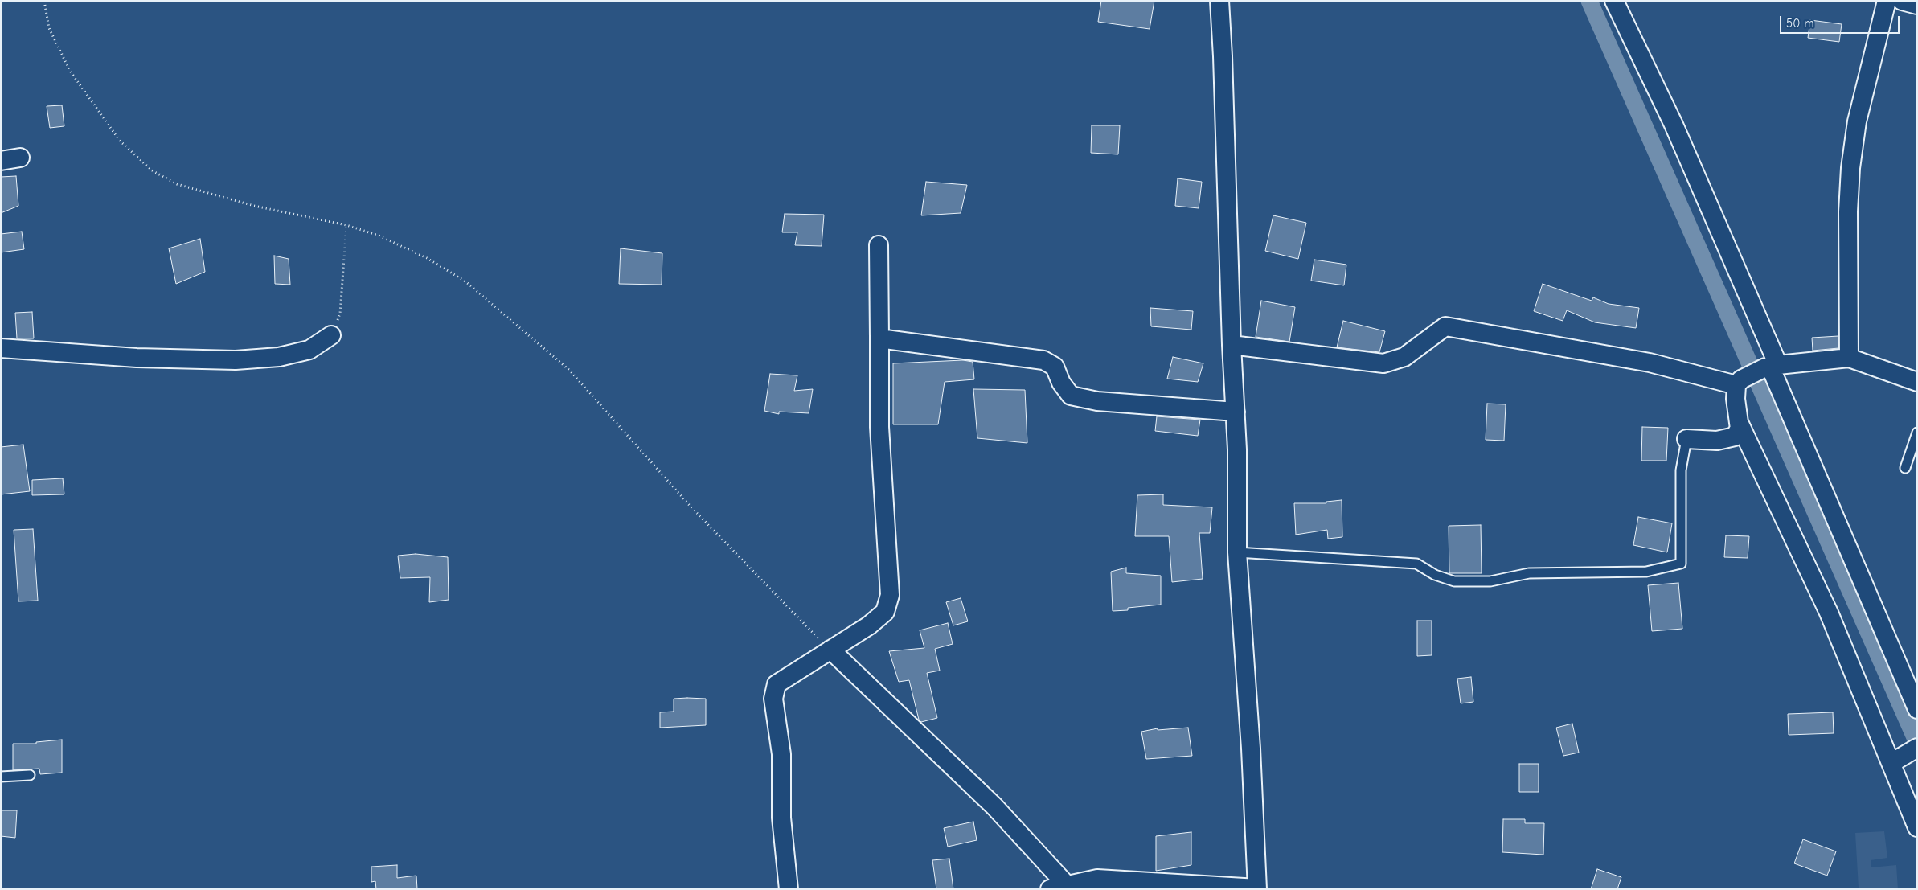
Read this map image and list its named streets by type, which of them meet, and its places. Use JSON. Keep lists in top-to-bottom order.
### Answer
{
  "scale_bar": "50 m"
}
